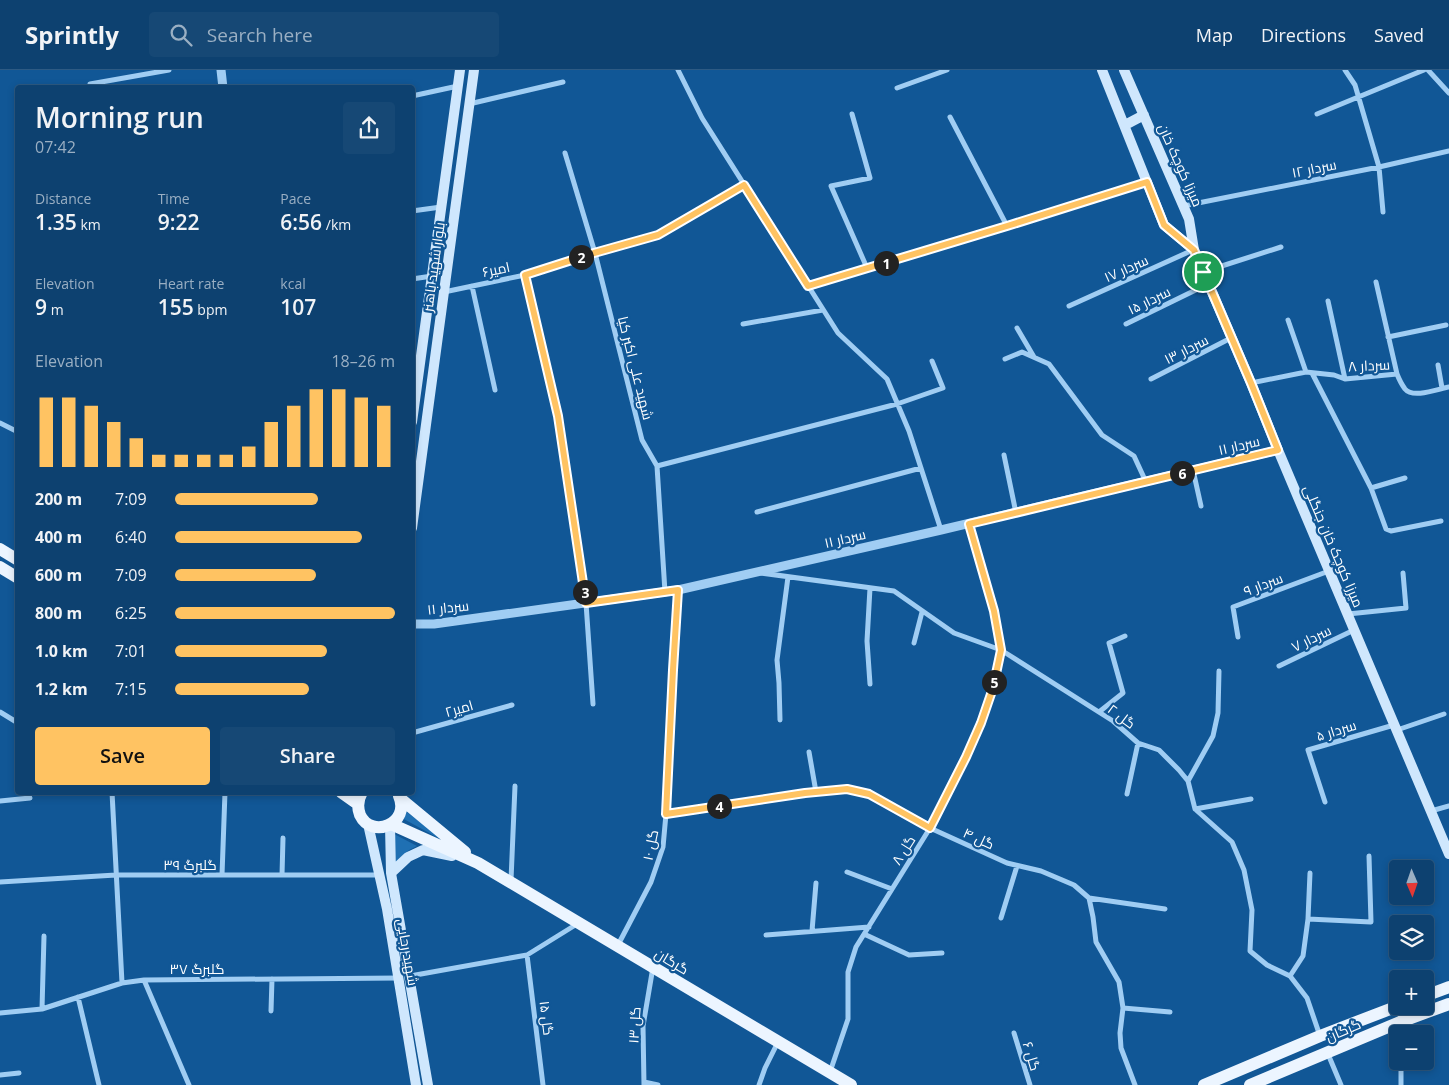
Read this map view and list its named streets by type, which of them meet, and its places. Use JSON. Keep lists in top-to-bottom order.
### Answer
{
  "streets": {
    "main road": [
      "میرزا کوچک خان",
      "بلوار شهید باهنر",
      "میرزا کوچک خان جنگلی",
      "شهید رجایی",
      "گرگان"
    ],
    "street": [
      "سردار ۱۲",
      "سردار ۱۷",
      "امیر۶",
      "سردار ۱۵",
      "سردار ۱۳",
      "سردار ۸",
      "شهید علی اکبر کیا",
      "سردار ۱۱",
      "سردار ۹",
      "سردار ۷",
      "امیر۲",
      "گل ۲",
      "سردار ۵",
      "گل ۴",
      "گل ۱۰",
      "گل ۸",
      "گلبرگ ۳۹",
      "گلبرگ ۳۷",
      "گل ۱۵",
      "گل ۱۳",
      "گل ۶"
    ]
  },
  "crossings": [
    ["میرزا کوچک خان", "سردار ۱۲"],
    ["میرزا کوچک خان", "سردار ۱۷"],
    ["میرزا کوچک خان", "میرزا کوچک خان جنگلی"],
    ["بلوار شهید باهنر", "امیر۶"],
    ["سردار ۱۷", "میرزا کوچک خان جنگلی"],
    ["امیر۶", "شهید علی اکبر کیا"],
    ["سردار ۱۵", "میرزا کوچک خان جنگلی"],
    ["سردار ۱۳", "میرزا کوچک خان جنگلی"],
    ["سردار ۸", "میرزا کوچک خان جنگلی"],
    ["شهید علی اکبر کیا", "سردار ۱۱"],
    ["سردار ۱۱", "میرزا کوچک خان جنگلی"],
    ["سردار ۱۱", "گل ۲"],
    ["سردار ۱۱", "گل ۱۰"],
    ["سردار ۱۱", "گل ۸"],
    ["میرزا کوچک خان جنگلی", "سردار ۹"],
    ["میرزا کوچک خان جنگلی", "سردار ۷"],
    ["میرزا کوچک خان جنگلی", "سردار ۵"],
    ["گل ۲", "گل ۸"],
    ["گل ۴", "گل ۱۰"],
    ["گل ۴", "گل ۸"],
    ["گل ۱۰", "گرگان"],
    ["گل ۸", "گرگان"],
    ["گلبرگ ۳۹", "شهید رجایی"],
    ["شهید رجایی", "گلبرگ ۳۷"],
    ["گرگان", "گل ۱۳"],
    ["گلبرگ ۳۷", "گل ۱۵"]
  ],
  "north": "bottom",
  "page": {
    "header": "Sprintly",
    "search": "Search here",
    "nav": ["Map", "Directions", "Saved"],
    "heading": ["Morning run", "07:42"],
    "stats": [
      ["Distance", "1.35 km"],
      ["Time", "9:22"],
      ["Pace", "6:56 /km"],
      ["Elevation", "9 m"],
      ["Heart rate", "155 bpm"],
      ["kcal", "107"]
    ],
    "pins": [
      "2",
      "1",
      "6",
      "3",
      "5",
      "4"
    ],
    "chart": ["Elevation", "18–26 m"],
    "list": [
      {
        "name": "200 m",
        "note": "7:09"
      },
      {
        "name": "400 m",
        "note": "6:40"
      },
      {
        "name": "600 m",
        "note": "7:09"
      },
      {
        "name": "800 m",
        "note": "6:25"
      },
      {
        "name": "1.0 km",
        "note": "7:01"
      },
      {
        "name": "1.2 km",
        "note": "7:15"
      }
    ],
    "buttons": ["Save", "Share"],
    "map_buttons": ["+", "−"]
  }
}
